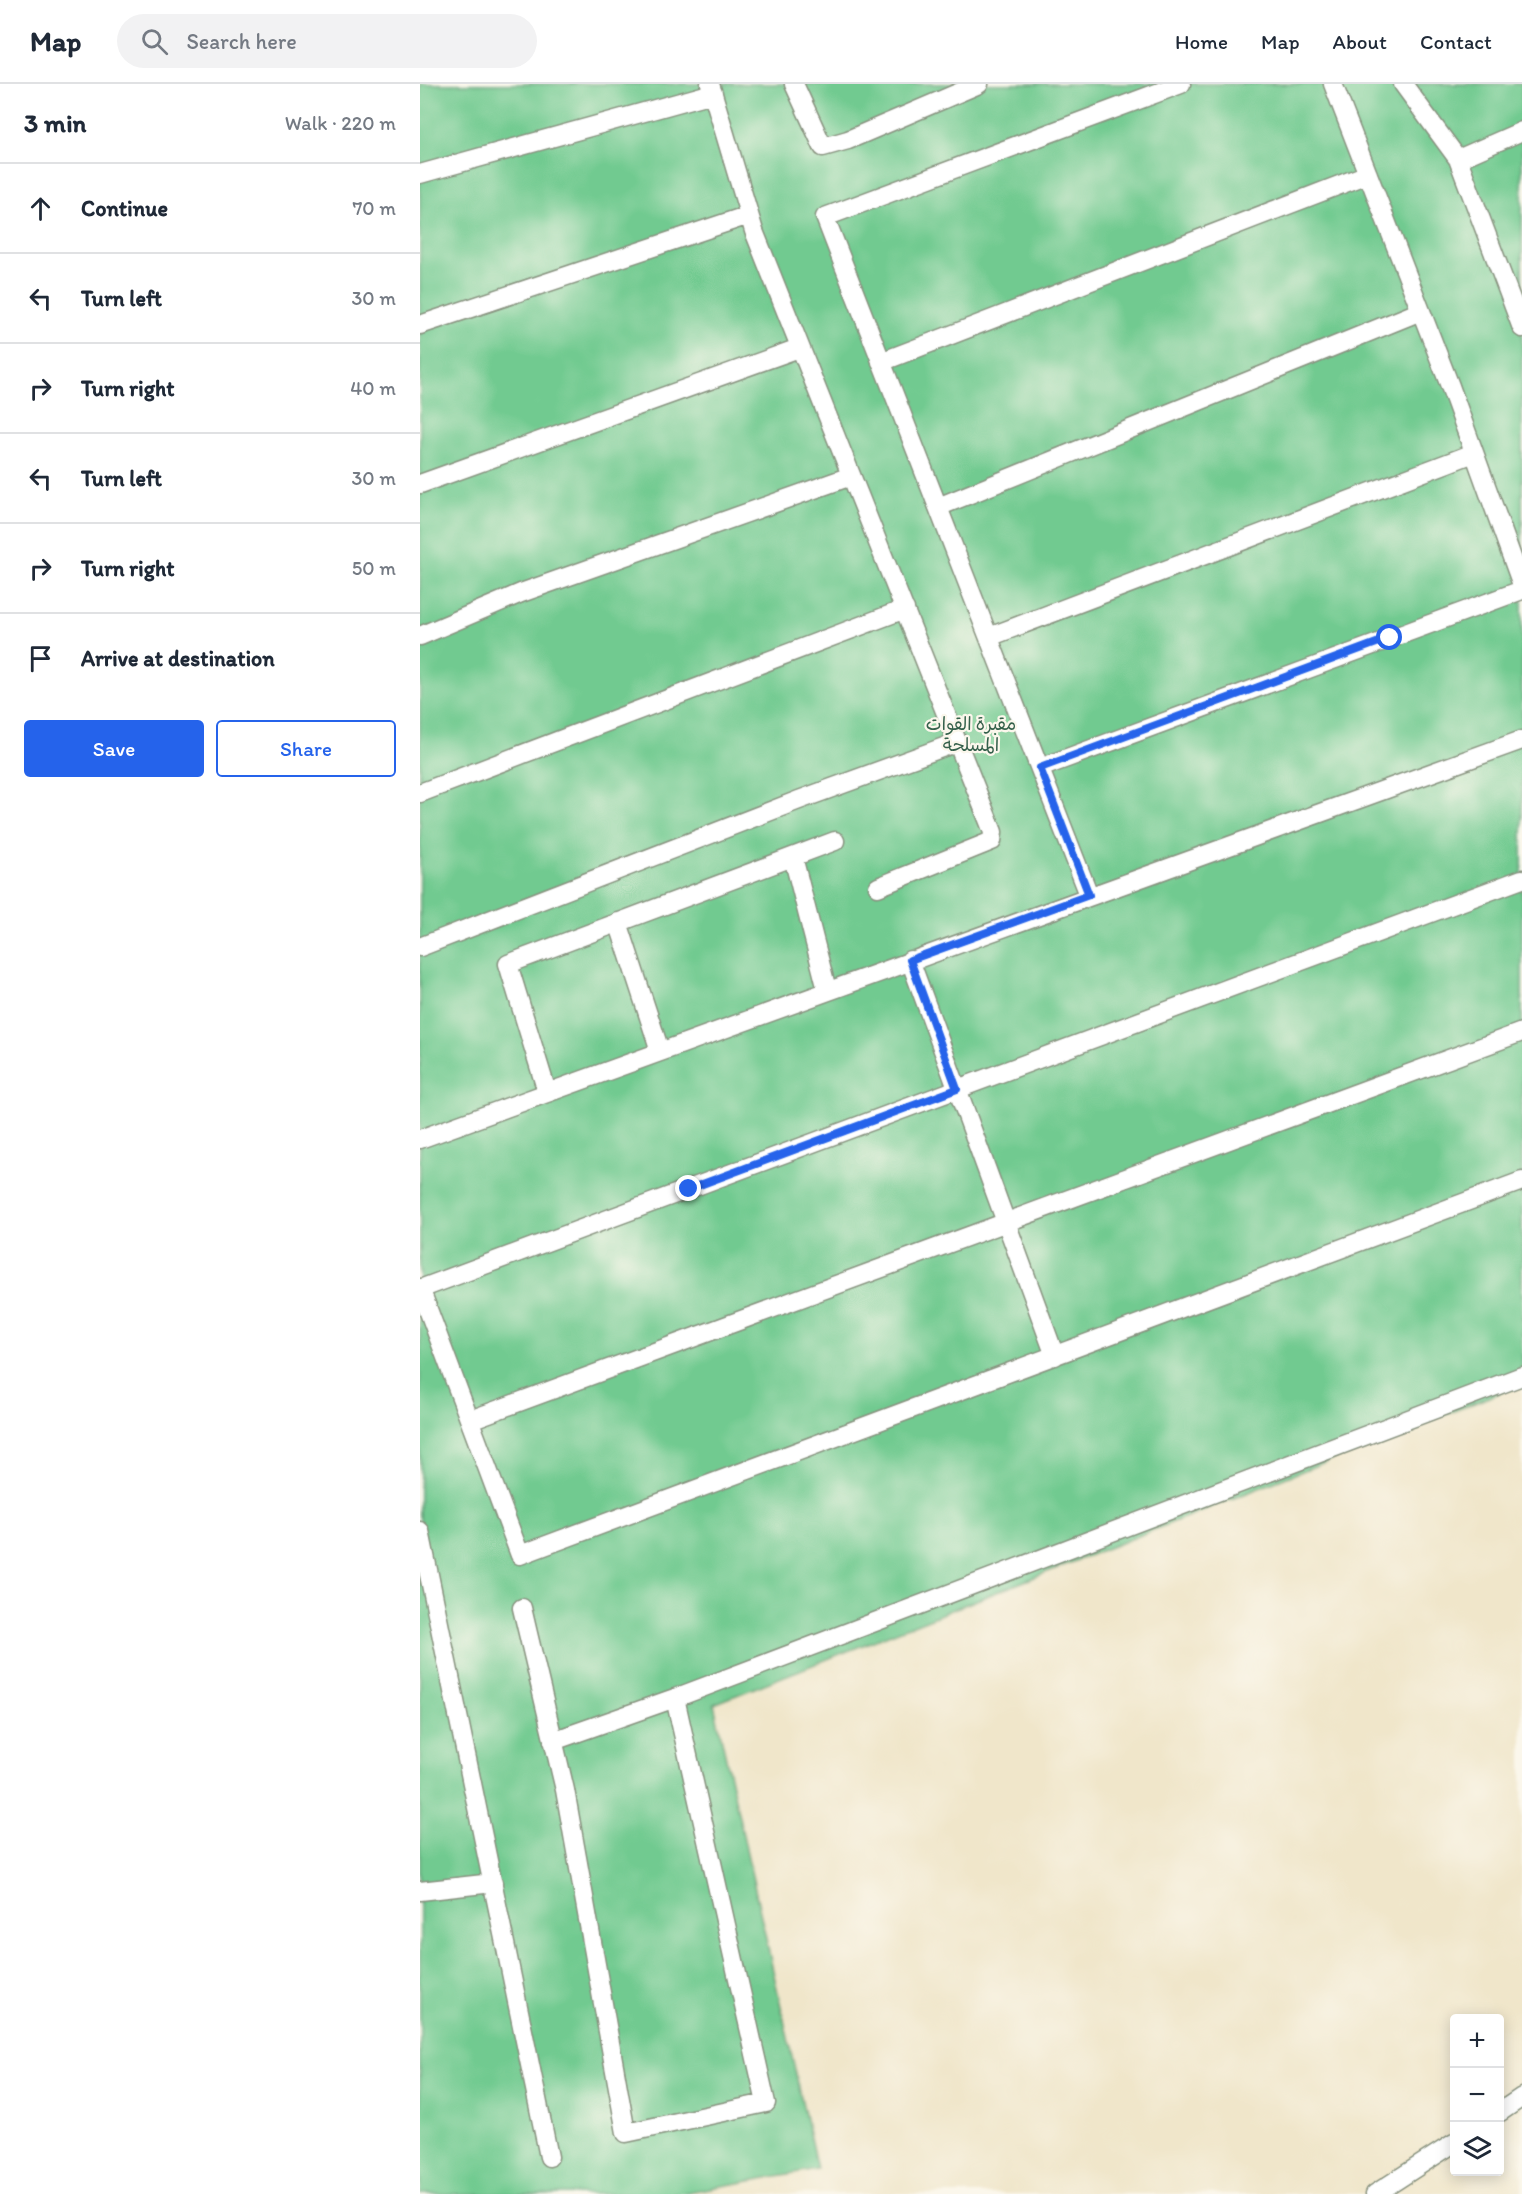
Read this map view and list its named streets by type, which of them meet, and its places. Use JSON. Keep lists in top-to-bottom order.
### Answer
{
  "parks": ["مقبرة القوات المسلحة"],
  "page": {
    "header": "Map",
    "search": "Search here",
    "nav": [
      "Home",
      "Map",
      "About",
      "Contact"
    ],
    "heading": ["3 min", "Walk · 220 m"],
    "list": [
      ["Continue", "70 m"],
      ["Turn left", "30 m"],
      ["Turn right", "40 m"],
      ["Turn left", "30 m"],
      ["Turn right", "50 m"],
      "Arrive at destination"
    ],
    "buttons": ["Save", "Share"],
    "map_buttons": ["+", "−"]
  }
}
